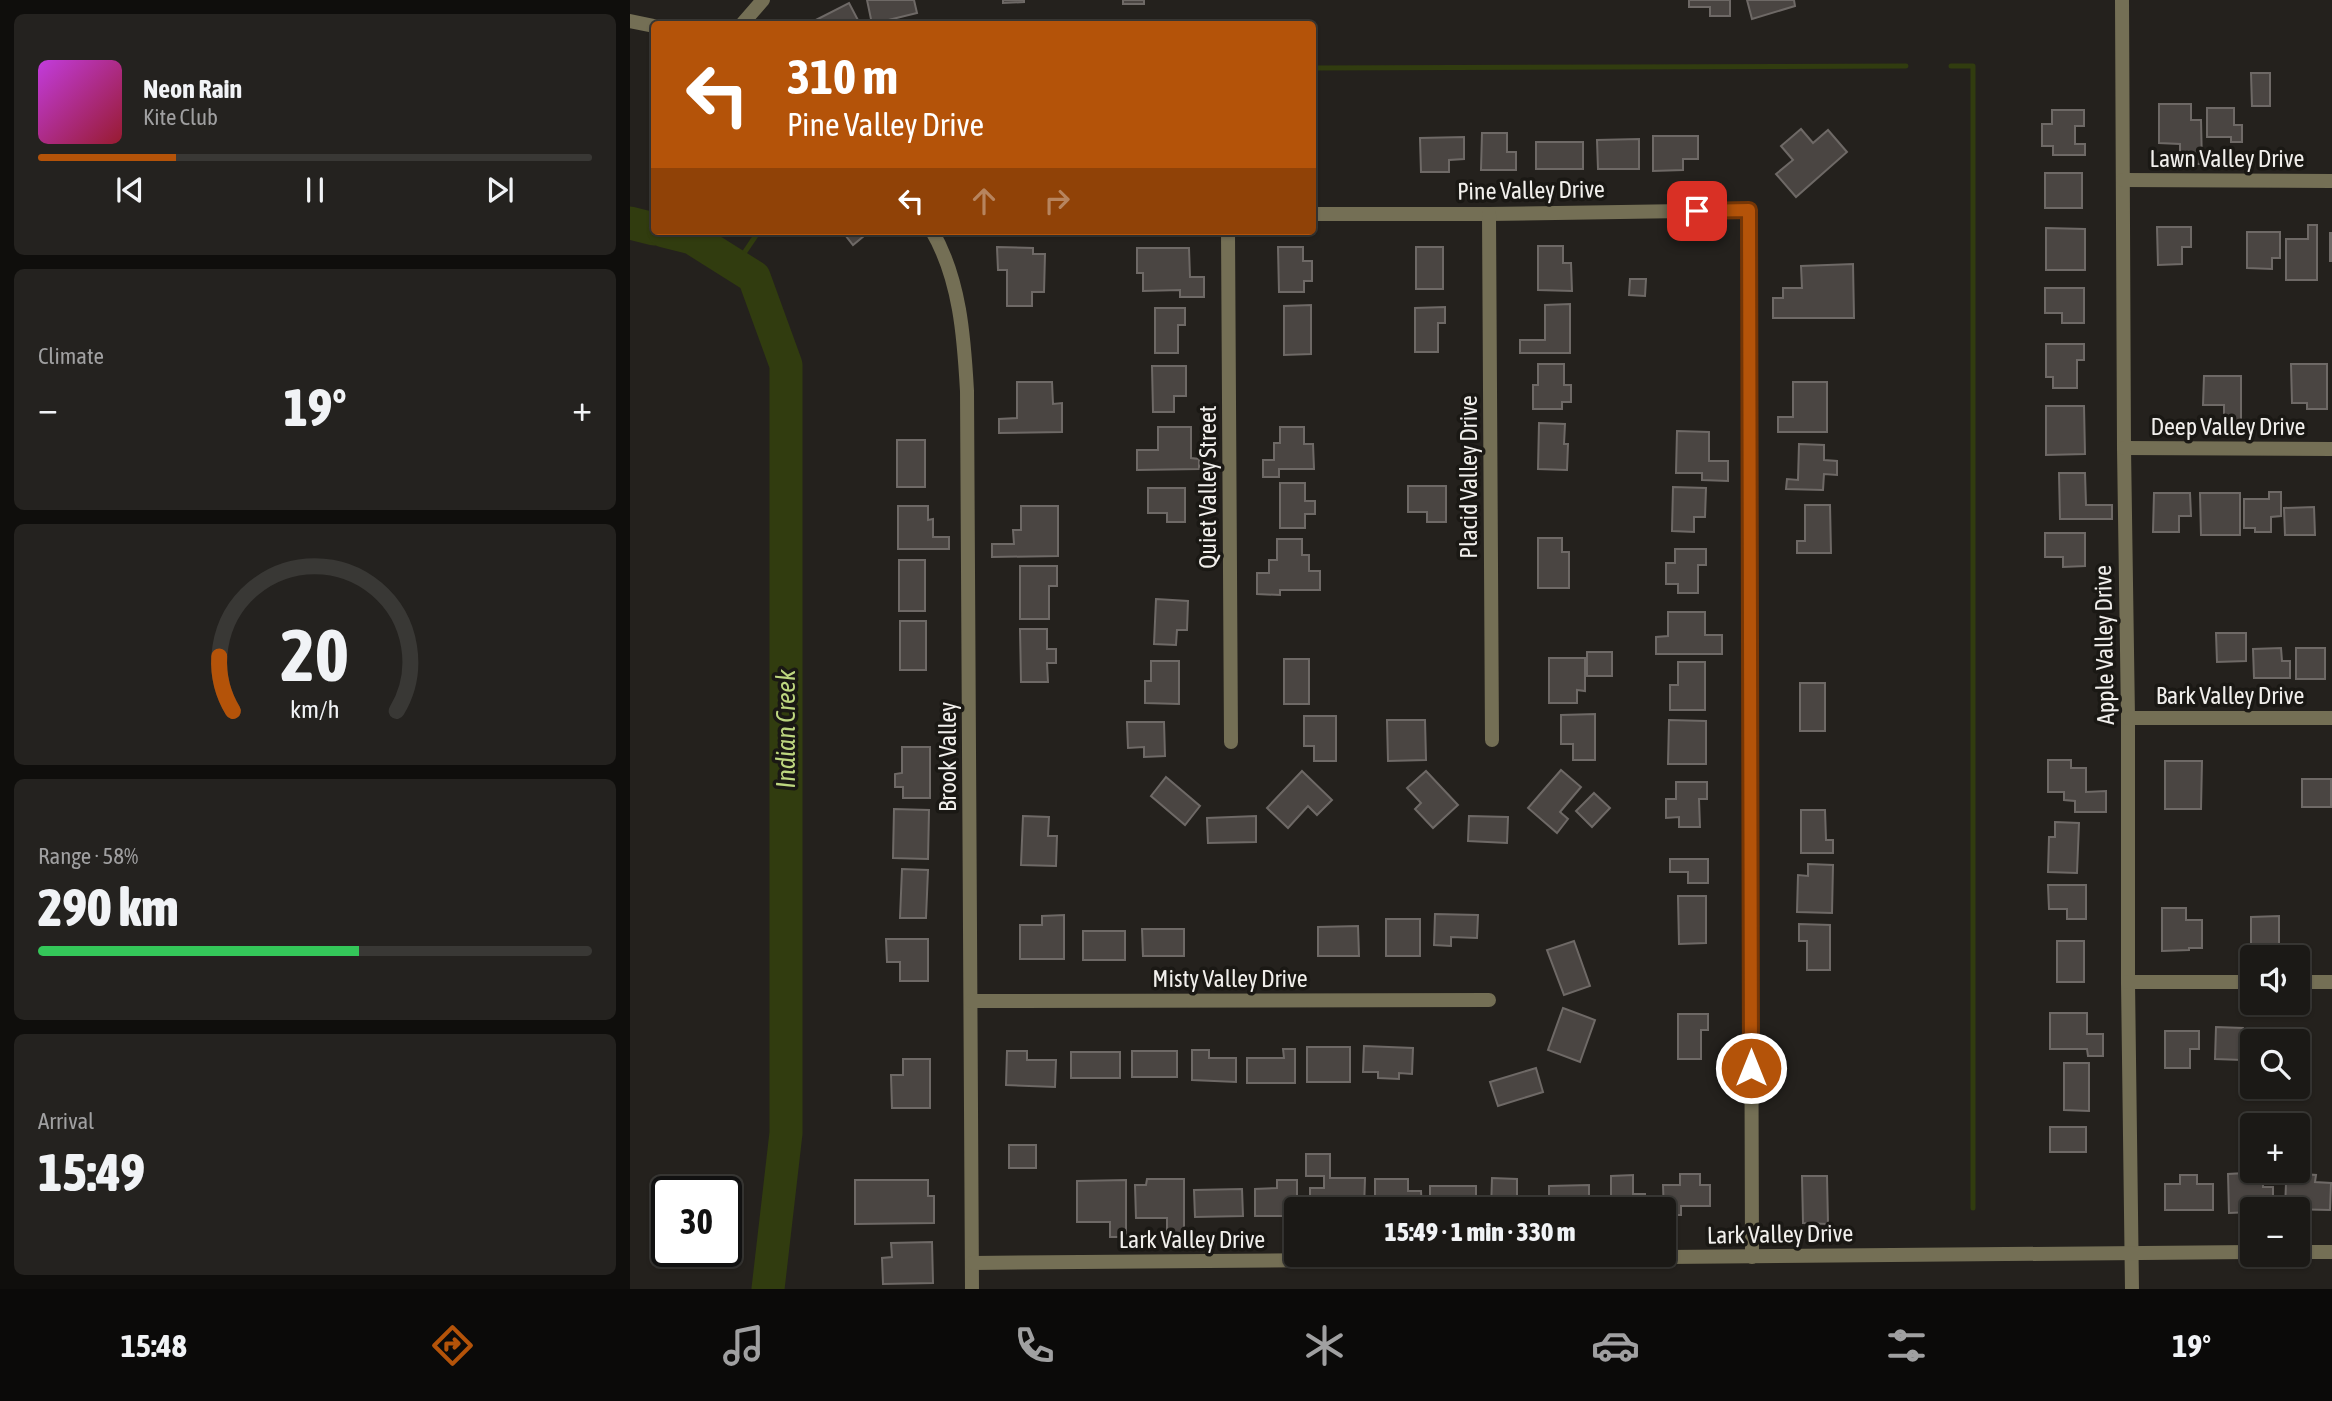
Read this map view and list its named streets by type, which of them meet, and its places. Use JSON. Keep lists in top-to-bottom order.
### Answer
{
  "streets": {
    "street": [
      "Lawn Valley Drive",
      "Pine Valley Drive",
      "Deep Valley Drive",
      "Placid Valley Drive",
      "Quiet Valley Street",
      "Apple Valley Drive",
      "Bark Valley Drive",
      "Brook Valley",
      "Misty Valley Drive",
      "Lark Valley Drive"
    ]
  },
  "crossings": [
    ["Lawn Valley Drive", "Apple Valley Drive"],
    ["Pine Valley Drive", "Placid Valley Drive"],
    ["Pine Valley Drive", "Lark Valley Drive"],
    ["Deep Valley Drive", "Apple Valley Drive"],
    ["Apple Valley Drive", "Bark Valley Drive"],
    ["Apple Valley Drive", "Lark Valley Drive"],
    ["Brook Valley", "Misty Valley Drive"],
    ["Brook Valley", "Lark Valley Drive"]
  ],
  "water": ["Indian Creek"],
  "page": {
    "turn": ["310 m", "Pine Valley Drive"],
    "song": ["Neon Rain", "Kite Club"],
    "tile": [
      "Climate",
      ["Range · 58%", "290 km"],
      ["Arrival", "15:49"]
    ],
    "heat": ["−", "19°", "+"],
    "map_buttons": ["+", "−"],
    "limit": "30",
    "trip": "15:49 · 1 min · 330 m",
    "tabs": ["15:48", "19°"],
    "gauge": ["20", "km/h"]
  }
}
